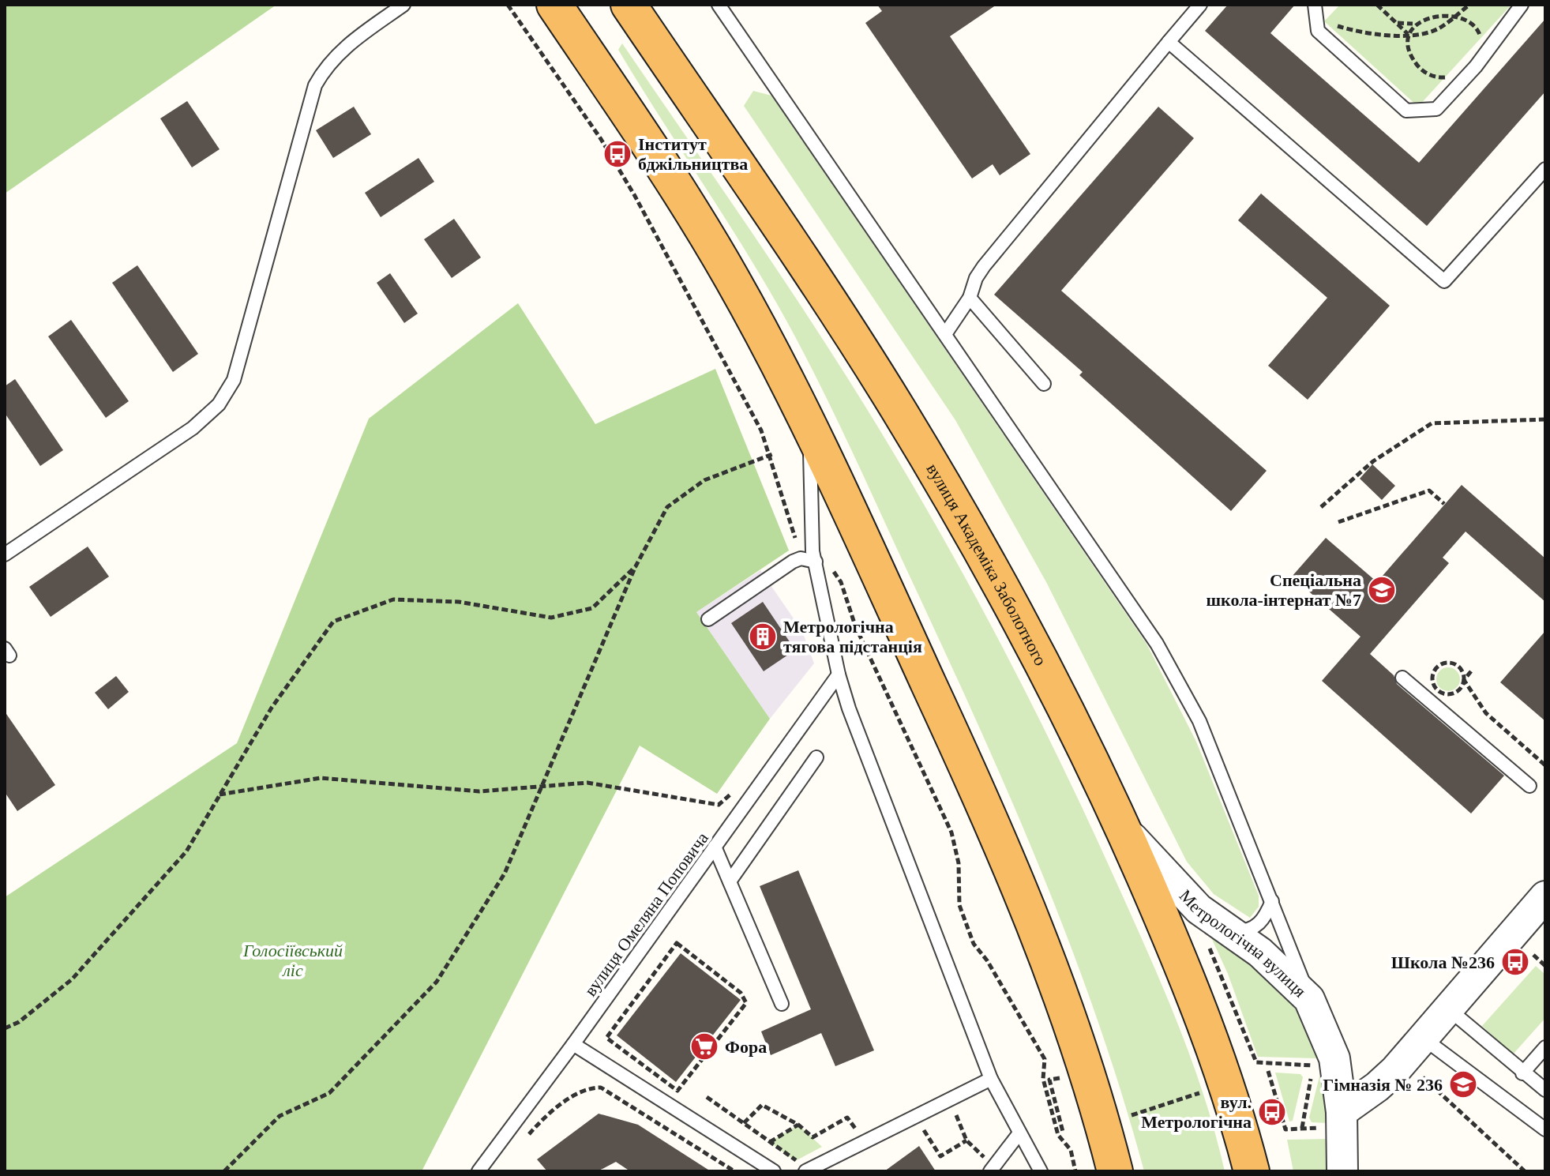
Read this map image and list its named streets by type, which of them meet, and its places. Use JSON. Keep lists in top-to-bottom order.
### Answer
{
  "streets": {
    "highway": ["вулиця Академіка Заболотного"],
    "street": ["Метрологічна вулиця"],
    "lane": ["вулиця Омеляна Поповича"]
  },
  "crossings": [
    ["вулиця Академіка Заболотного", "Метрологічна вулиця"]
  ],
  "parks": ["Голосіївський ліс"],
  "places": {
    "bus stop": ["Інститут бджільництва", "Школа №236", "вул. Метрологічна"],
    "school or university": ["Спеціальна школа-інтернат №7", "Гімназія № 236"],
    "building": ["Метрологічна тягова підстанція"],
    "supermarket": ["Фора"]
  }
}
